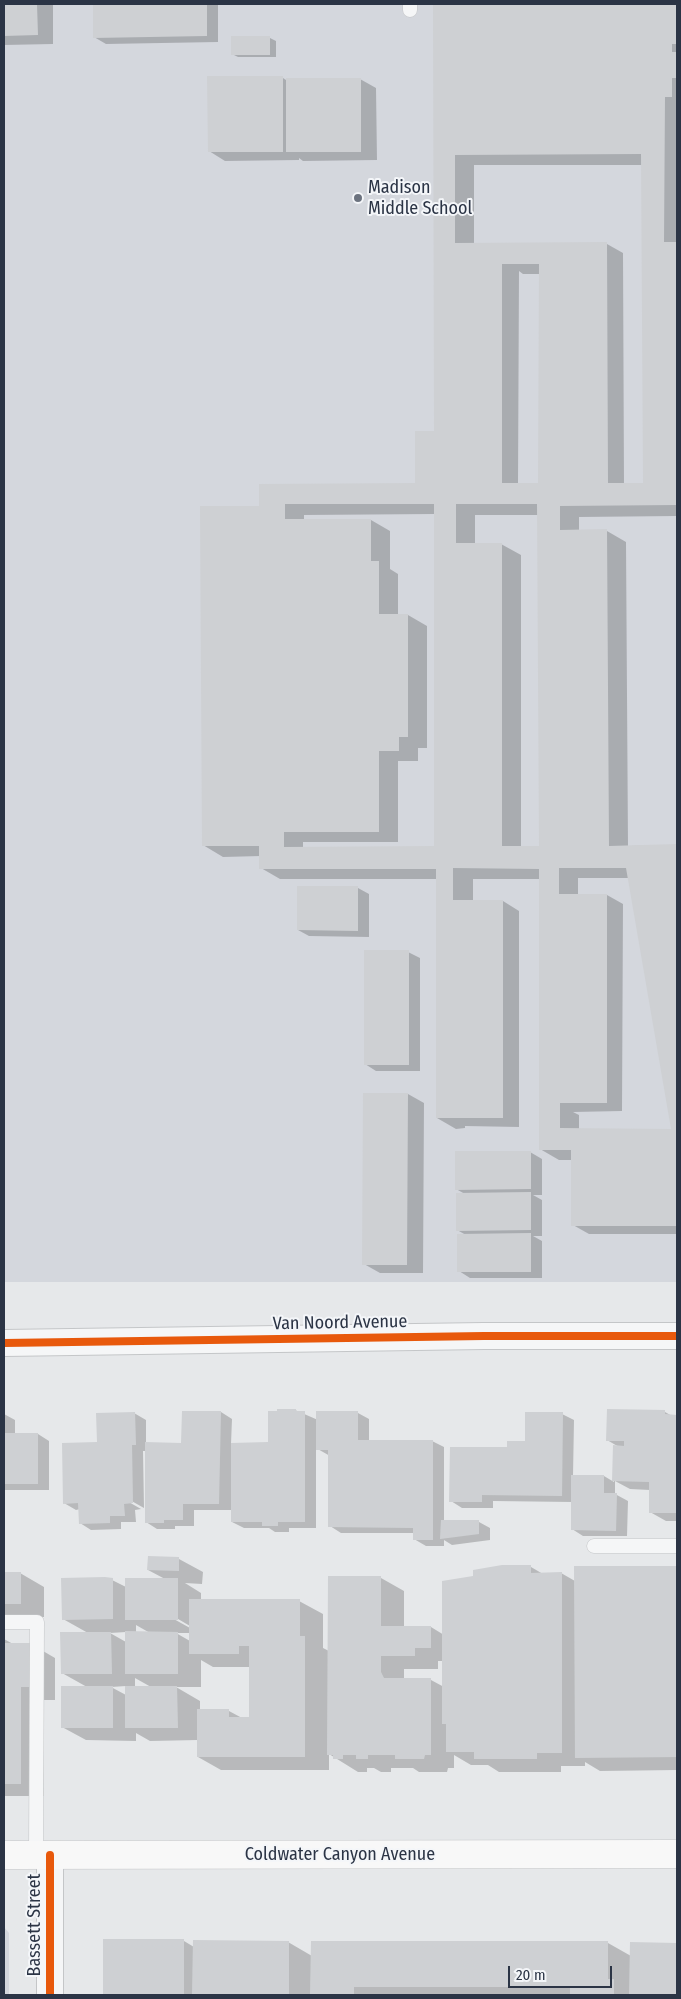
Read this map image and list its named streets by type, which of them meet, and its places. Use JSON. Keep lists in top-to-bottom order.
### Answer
{
  "streets": {
    "main road": ["Coldwater Canyon Avenue"],
    "street": ["Van Noord Avenue", "Bassett Street"]
  },
  "crossings": [
    ["Coldwater Canyon Avenue", "Bassett Street"]
  ],
  "places": ["Madison Middle School"],
  "scale_bar": "20 m"
}
